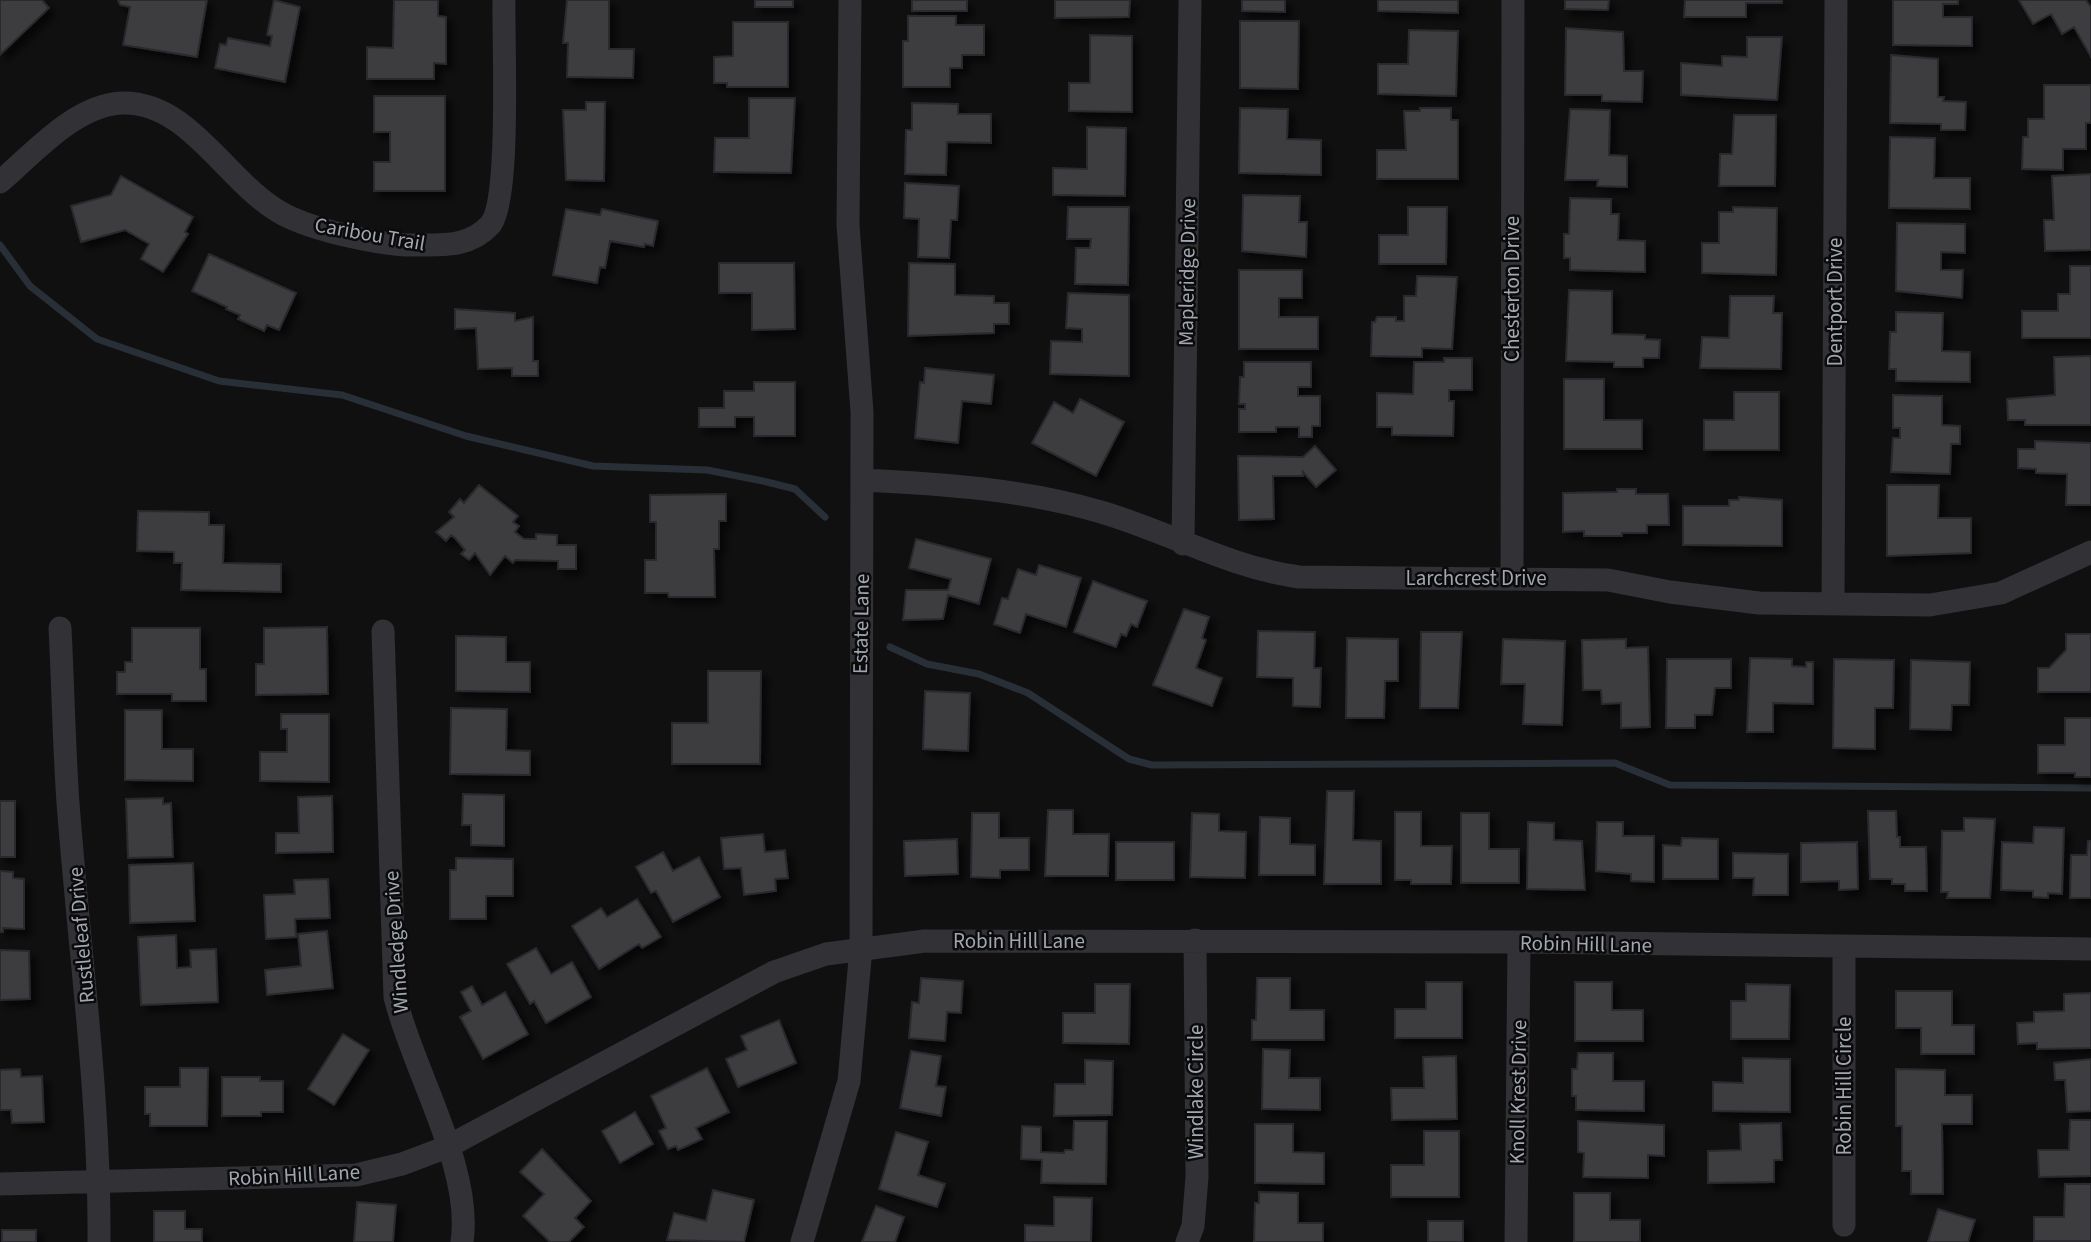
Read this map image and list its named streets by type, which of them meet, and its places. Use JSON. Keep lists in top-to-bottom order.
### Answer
{
  "streets": {
    "street": [
      "Caribou Trail",
      "Mapleridge Drive",
      "Chesterton Drive",
      "Dentport Drive",
      "Larchcrest Drive",
      "Estate Lane",
      "Rustleleaf Drive",
      "Robin Hill Lane",
      "Windledge Drive",
      "Robin Hill Circle",
      "Windlake Circle",
      "Knoll Krest Drive"
    ]
  },
  "crossings": [
    ["Mapleridge Drive", "Larchcrest Drive"],
    ["Chesterton Drive", "Larchcrest Drive"],
    ["Dentport Drive", "Larchcrest Drive"],
    ["Larchcrest Drive", "Estate Lane"],
    ["Estate Lane", "Robin Hill Lane"],
    ["Rustleleaf Drive", "Robin Hill Lane"],
    ["Robin Hill Lane", "Windledge Drive"],
    ["Robin Hill Lane", "Robin Hill Circle"],
    ["Robin Hill Lane", "Windlake Circle"],
    ["Robin Hill Lane", "Knoll Krest Drive"]
  ]
}
